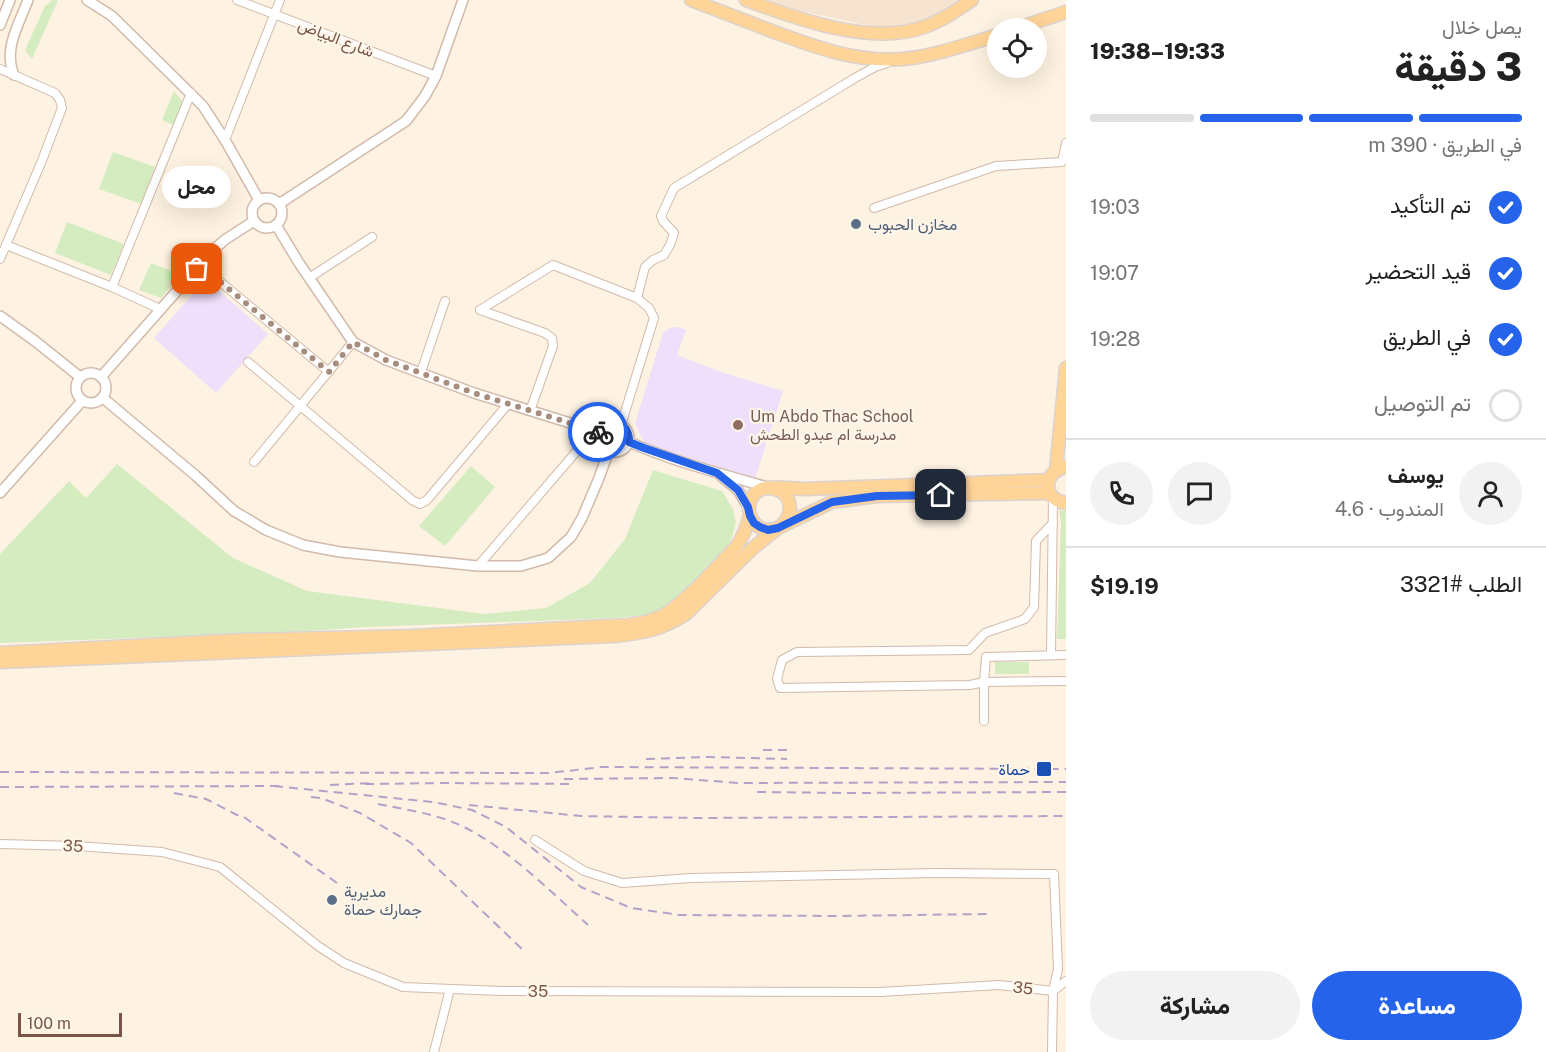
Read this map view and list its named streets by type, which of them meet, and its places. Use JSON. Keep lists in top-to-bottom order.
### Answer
{
  "streets": {
    "street": ["شارع البياض", "35"]
  },
  "places": {
    "other": [
      "مخازن الحبوب",
      "محل",
      "Um Abdo Thac School مدرسة ام عبدو الطحش",
      "مديرية جمارك حماة"
    ],
    "transit": ["حماة"]
  },
  "scale_bar": "100 m",
  "page": {
    "heading": ["3 دقيقة", "يصل خلال", "19:33–19:38"],
    "panel": [
      "يوسف",
      "المندوب · 4.6",
      "الطلب #3321",
      "$19.19"
    ],
    "bar": "في الطريق · 390 m",
    "bubble": "محل",
    "list": [
      ["تم التأكيد", "19:03"],
      ["قيد التحضير", "19:07"],
      ["في الطريق", "19:28"],
      "تم التوصيل"
    ],
    "buttons": ["مساعدة", "مشاركة"],
    "scale": "100 m"
  }
}
